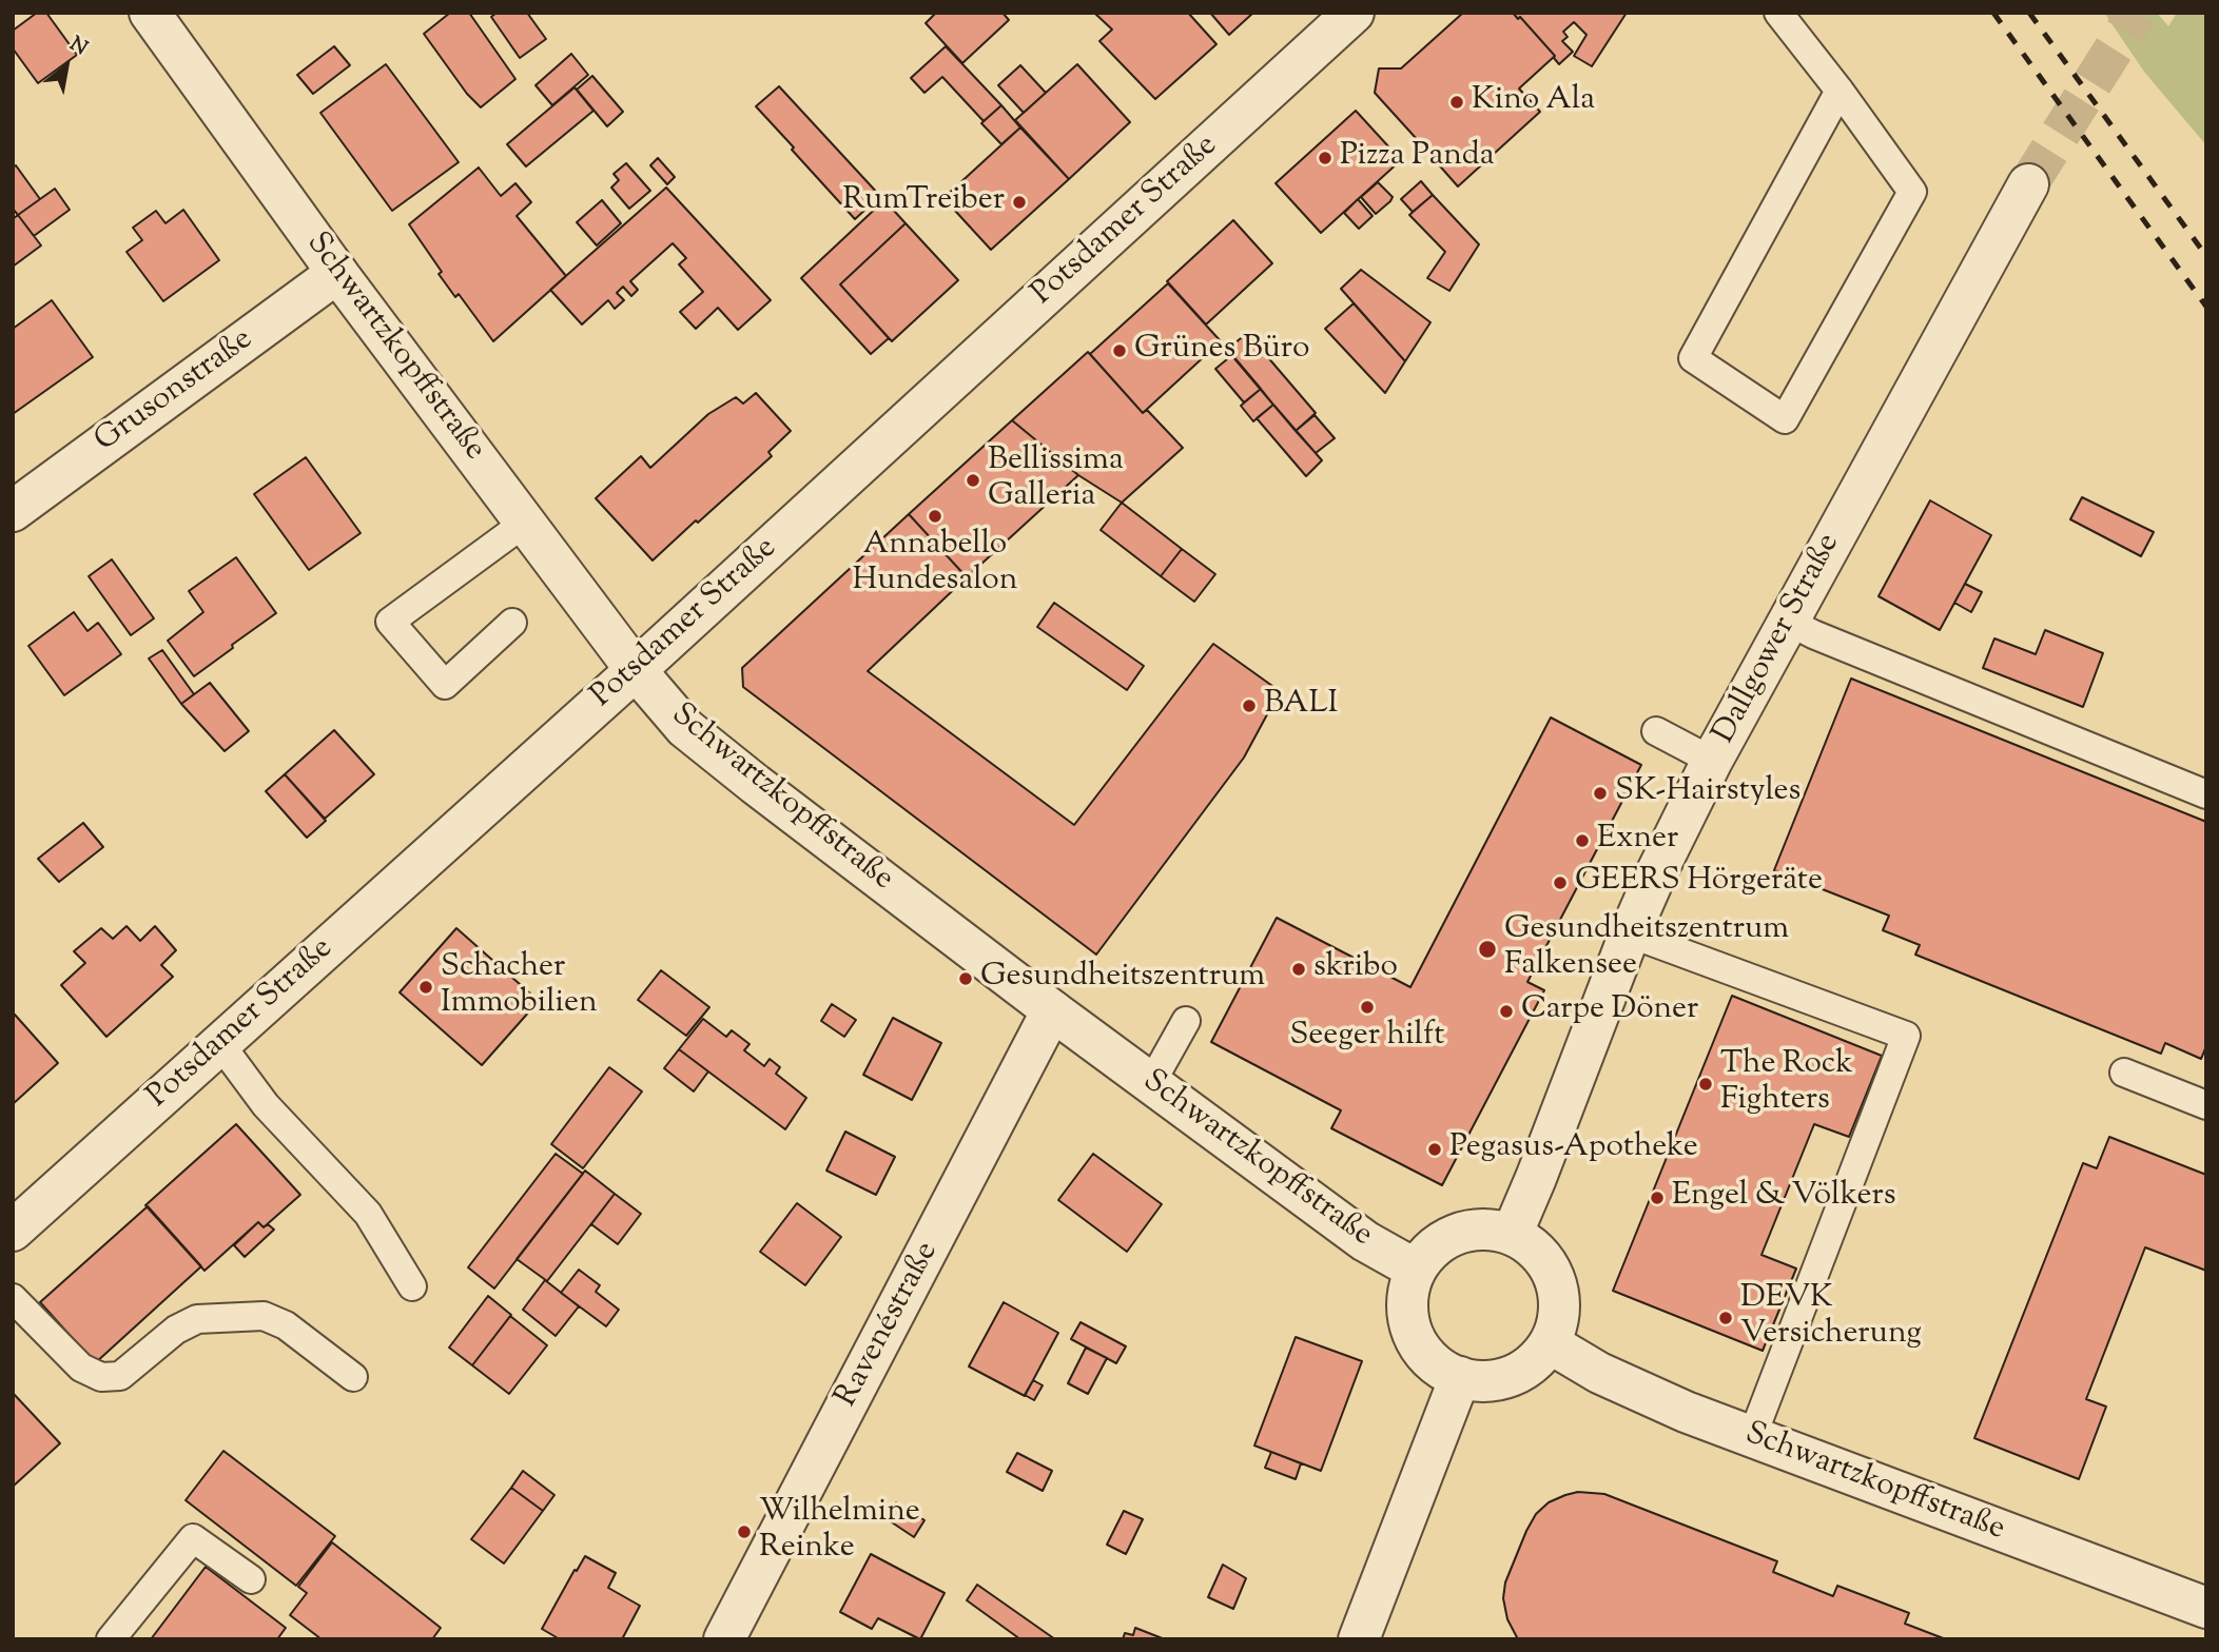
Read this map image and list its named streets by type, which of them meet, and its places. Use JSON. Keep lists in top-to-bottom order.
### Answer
{
  "streets": {
    "street": [
      "Potsdamer Straße",
      "Schwartzkopffstraße",
      "Grusonstraße",
      "Dallgower Straße",
      "Ravenéstraße"
    ]
  },
  "crossings": [
    ["Potsdamer Straße", "Schwartzkopffstraße"],
    ["Schwartzkopffstraße", "Grusonstraße"],
    ["Schwartzkopffstraße", "Dallgower Straße"],
    ["Schwartzkopffstraße", "Ravenéstraße"]
  ],
  "places": [
    "Kino Ala",
    "Pizza Panda",
    "RumTreiber",
    "Grünes Büro",
    "Bellissima Galleria",
    "Annabello Hundesalon",
    "BALI",
    "SK-Hairstyles",
    "Exner",
    "GEERS Hörgeräte",
    "Gesundheitszentrum Falkensee",
    "skribo",
    "Gesundheitszentrum",
    "Schacher Immobilien",
    "Seeger hilft",
    "Carpe Döner",
    "The Rock Fighters",
    "Pegasus-Apotheke",
    "Engel & Völkers",
    "DEVK Versicherung",
    "Wilhelmine Reinke"
  ],
  "north": "top right"
}
